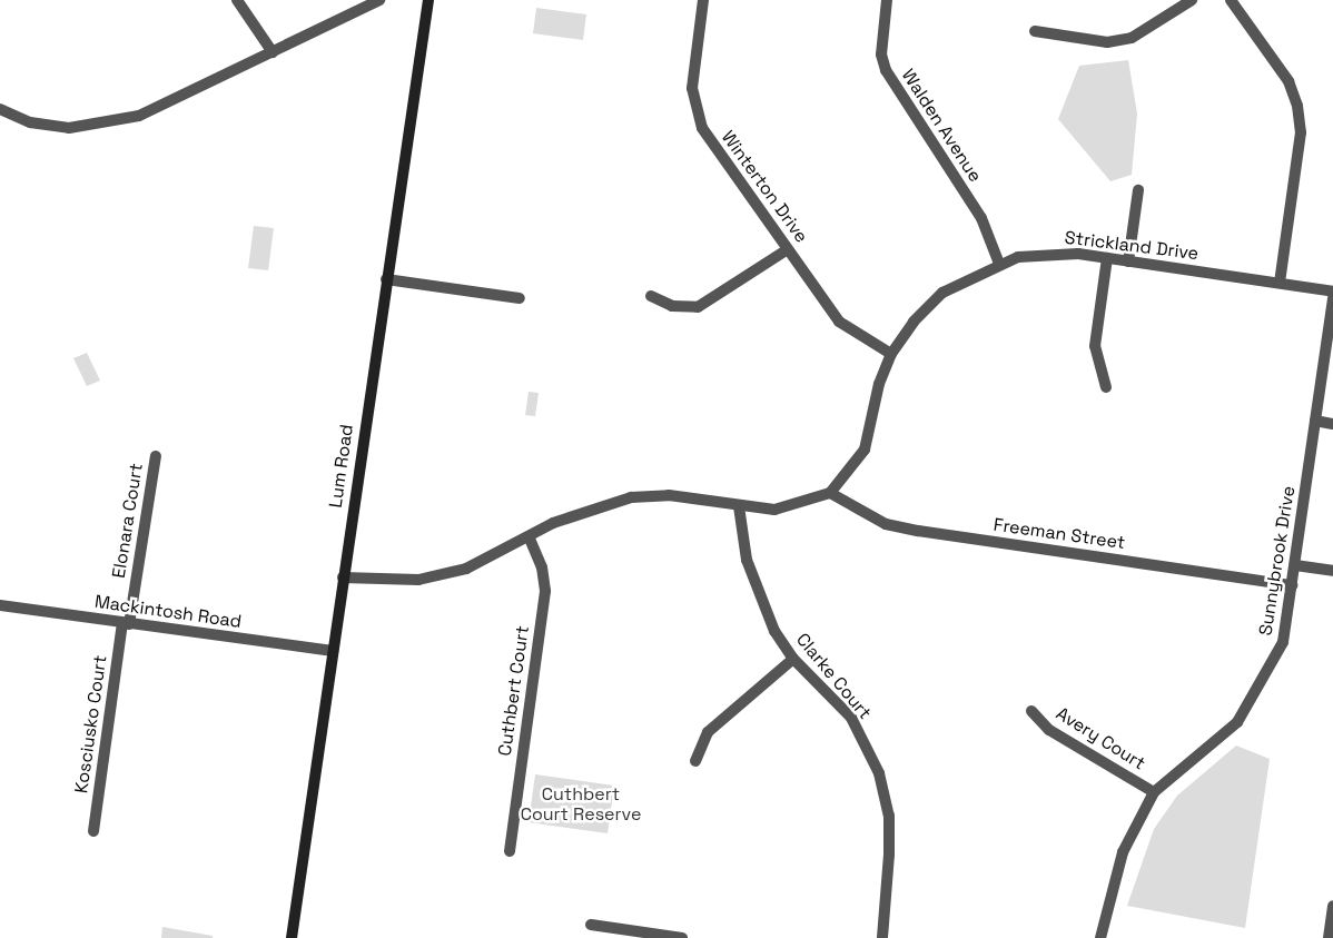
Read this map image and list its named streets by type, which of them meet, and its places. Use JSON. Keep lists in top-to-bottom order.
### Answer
{
  "streets": {
    "street": [
      "Walden Avenue",
      "Winterton Drive",
      "Strickland Drive",
      "Lum Road",
      "Elonara Court",
      "Freeman Street",
      "Sunnybrook Drive",
      "Mackintosh Road",
      "Clarke Court",
      "Cuthbert Court",
      "Kosciusko Court",
      "Avery Court"
    ]
  },
  "crossings": [
    ["Walden Avenue", "Strickland Drive"],
    ["Winterton Drive", "Strickland Drive"],
    ["Strickland Drive", "Freeman Street"],
    ["Lum Road", "Mackintosh Road"],
    ["Elonara Court", "Mackintosh Road"],
    ["Elonara Court", "Kosciusko Court"],
    ["Freeman Street", "Sunnybrook Drive"],
    ["Sunnybrook Drive", "Avery Court"],
    ["Mackintosh Road", "Kosciusko Court"]
  ],
  "parks": ["Cuthbert Court Reserve"]
}
